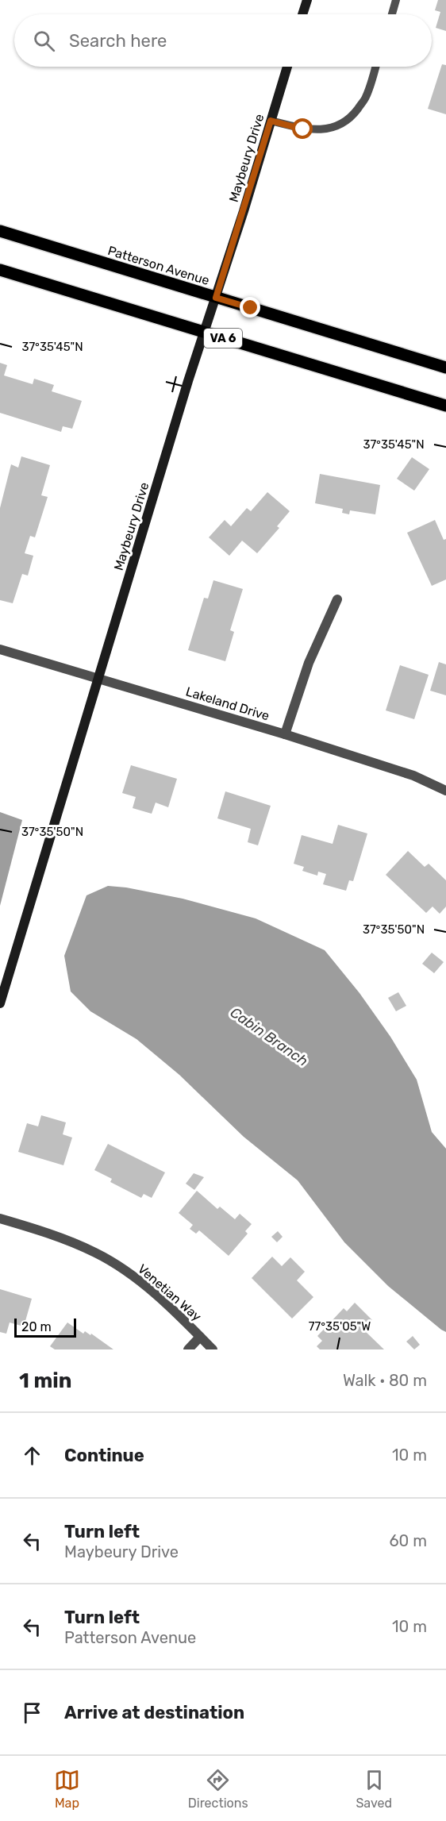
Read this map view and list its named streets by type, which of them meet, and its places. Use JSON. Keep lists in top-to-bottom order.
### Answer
{
  "streets": {
    "main road": ["Patterson Avenue", "VA 6"],
    "street": ["Maybeury Drive", "Lakeland Drive", "Venetian Way"]
  },
  "crossings": [
    ["Maybeury Drive", "Patterson Avenue"],
    ["Maybeury Drive", "VA 6"],
    ["Maybeury Drive", "Lakeland Drive"]
  ],
  "water": ["Cabin Branch"],
  "scale_bar": "20 m",
  "page": {
    "search": "Search here",
    "scale": "20 m",
    "heading": ["1 min", "Walk · 80 m"],
    "list": [
      ["Continue", "10 m"],
      ["Turn left", "Maybeury Drive", "60 m"],
      ["Turn left", "Patterson Avenue", "10 m"],
      "Arrive at destination"
    ],
    "nav": ["Map", "Directions", "Saved"]
  },
  "coordinates": ["37°35'45\"N", "37°35'50\"N", "77°35'05\"W"]
}
